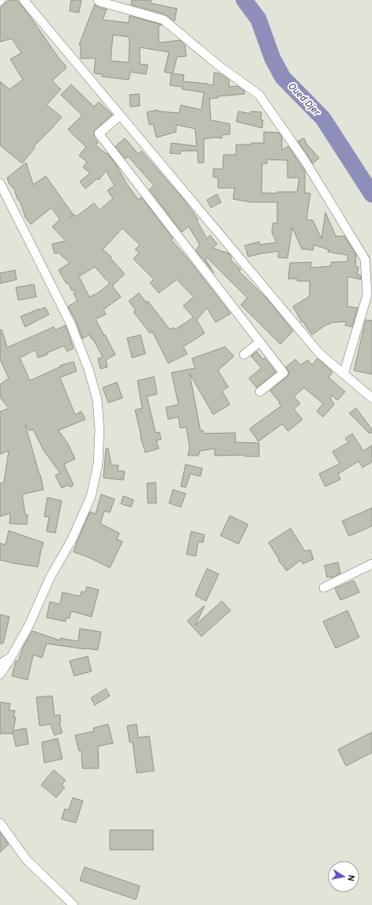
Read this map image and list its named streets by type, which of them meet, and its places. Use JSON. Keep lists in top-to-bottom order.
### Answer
{
  "water": ["Oued Djer"],
  "north": "right"
}
